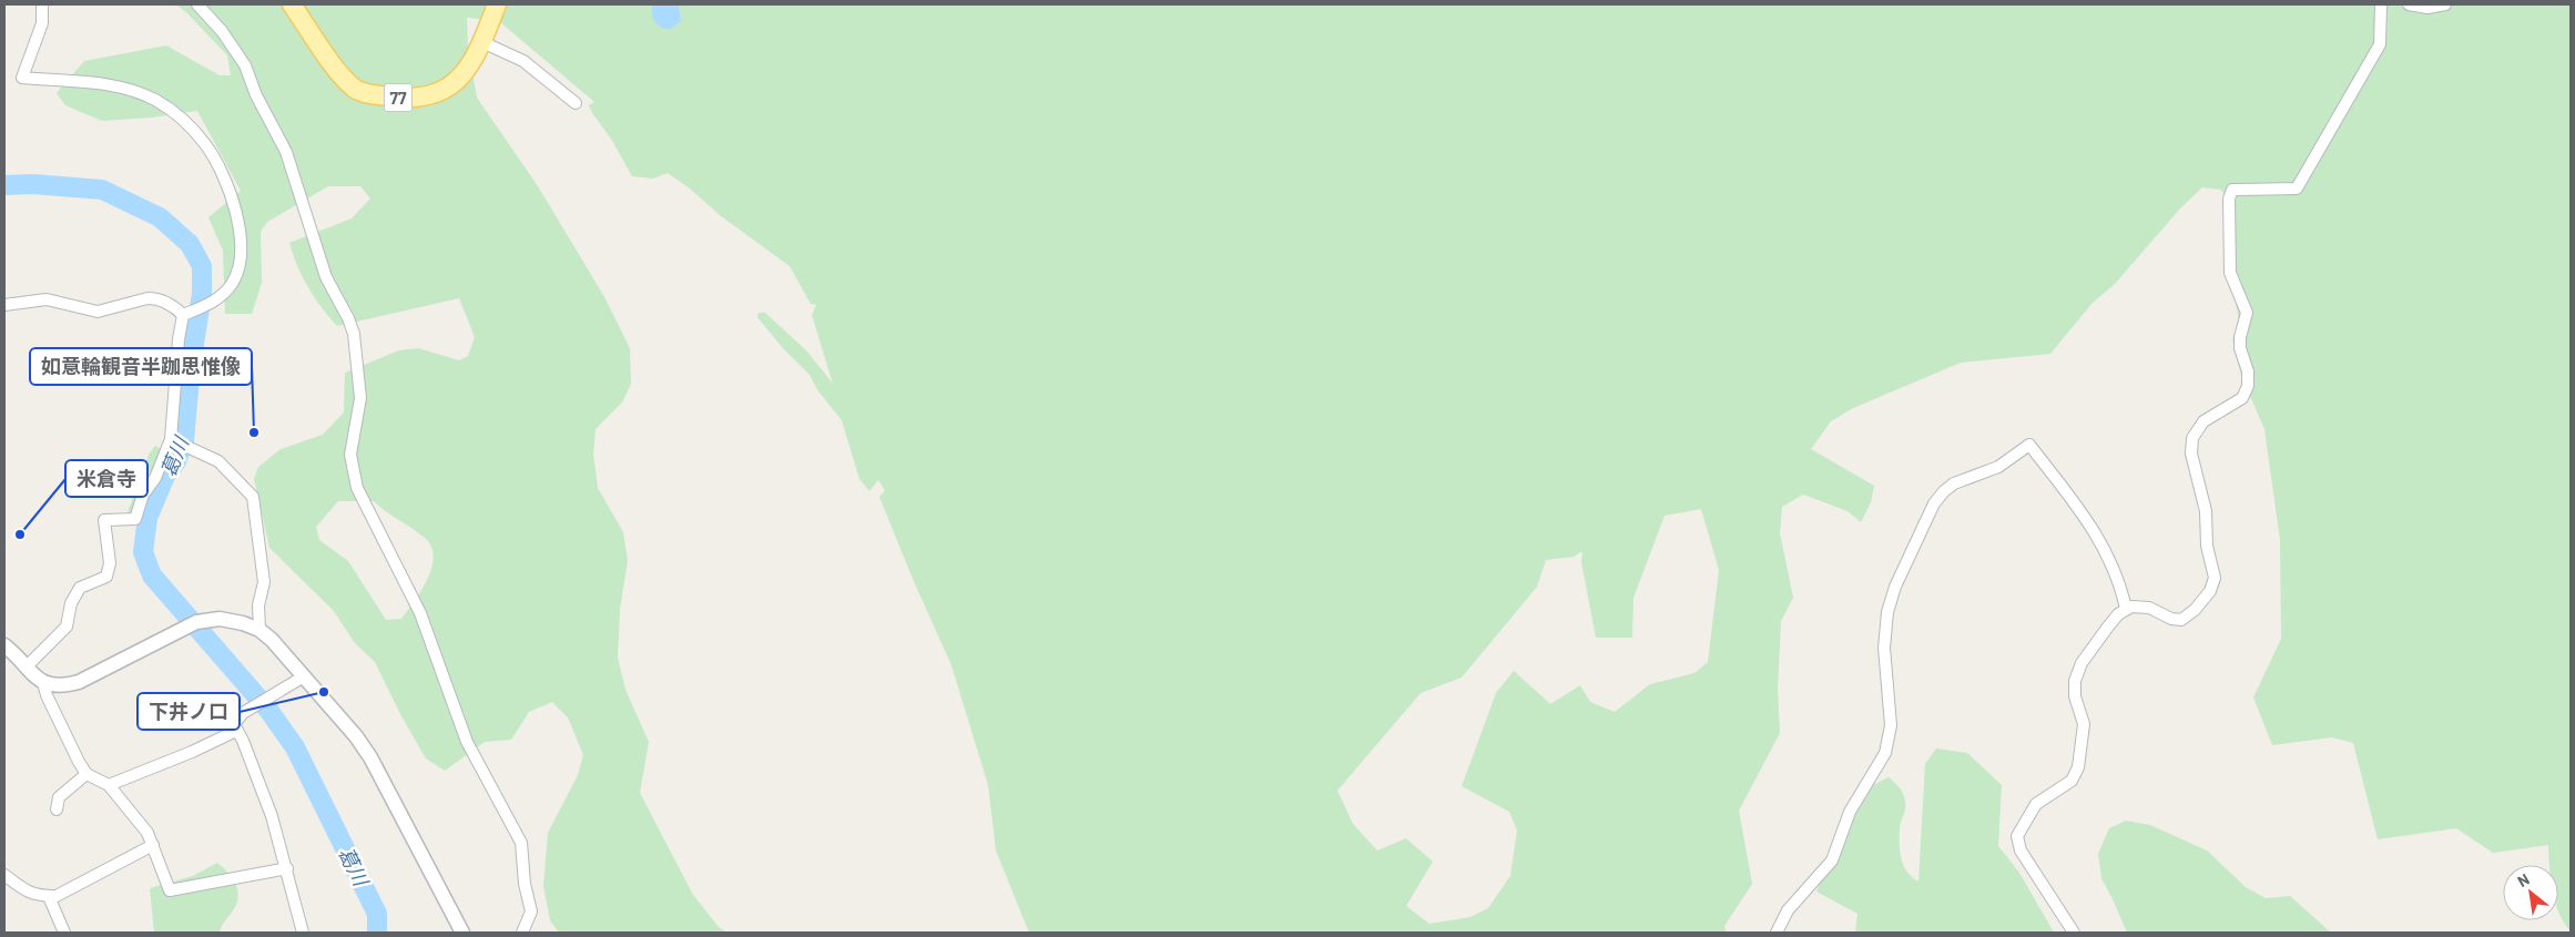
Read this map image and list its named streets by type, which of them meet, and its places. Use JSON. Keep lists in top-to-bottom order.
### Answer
{
  "streets": {
    "main road": ["77"]
  },
  "water": ["葛川"],
  "places": ["如意輪観音半跏思惟像", "米倉寺", "下井ノ口"],
  "north": "top left"
}
